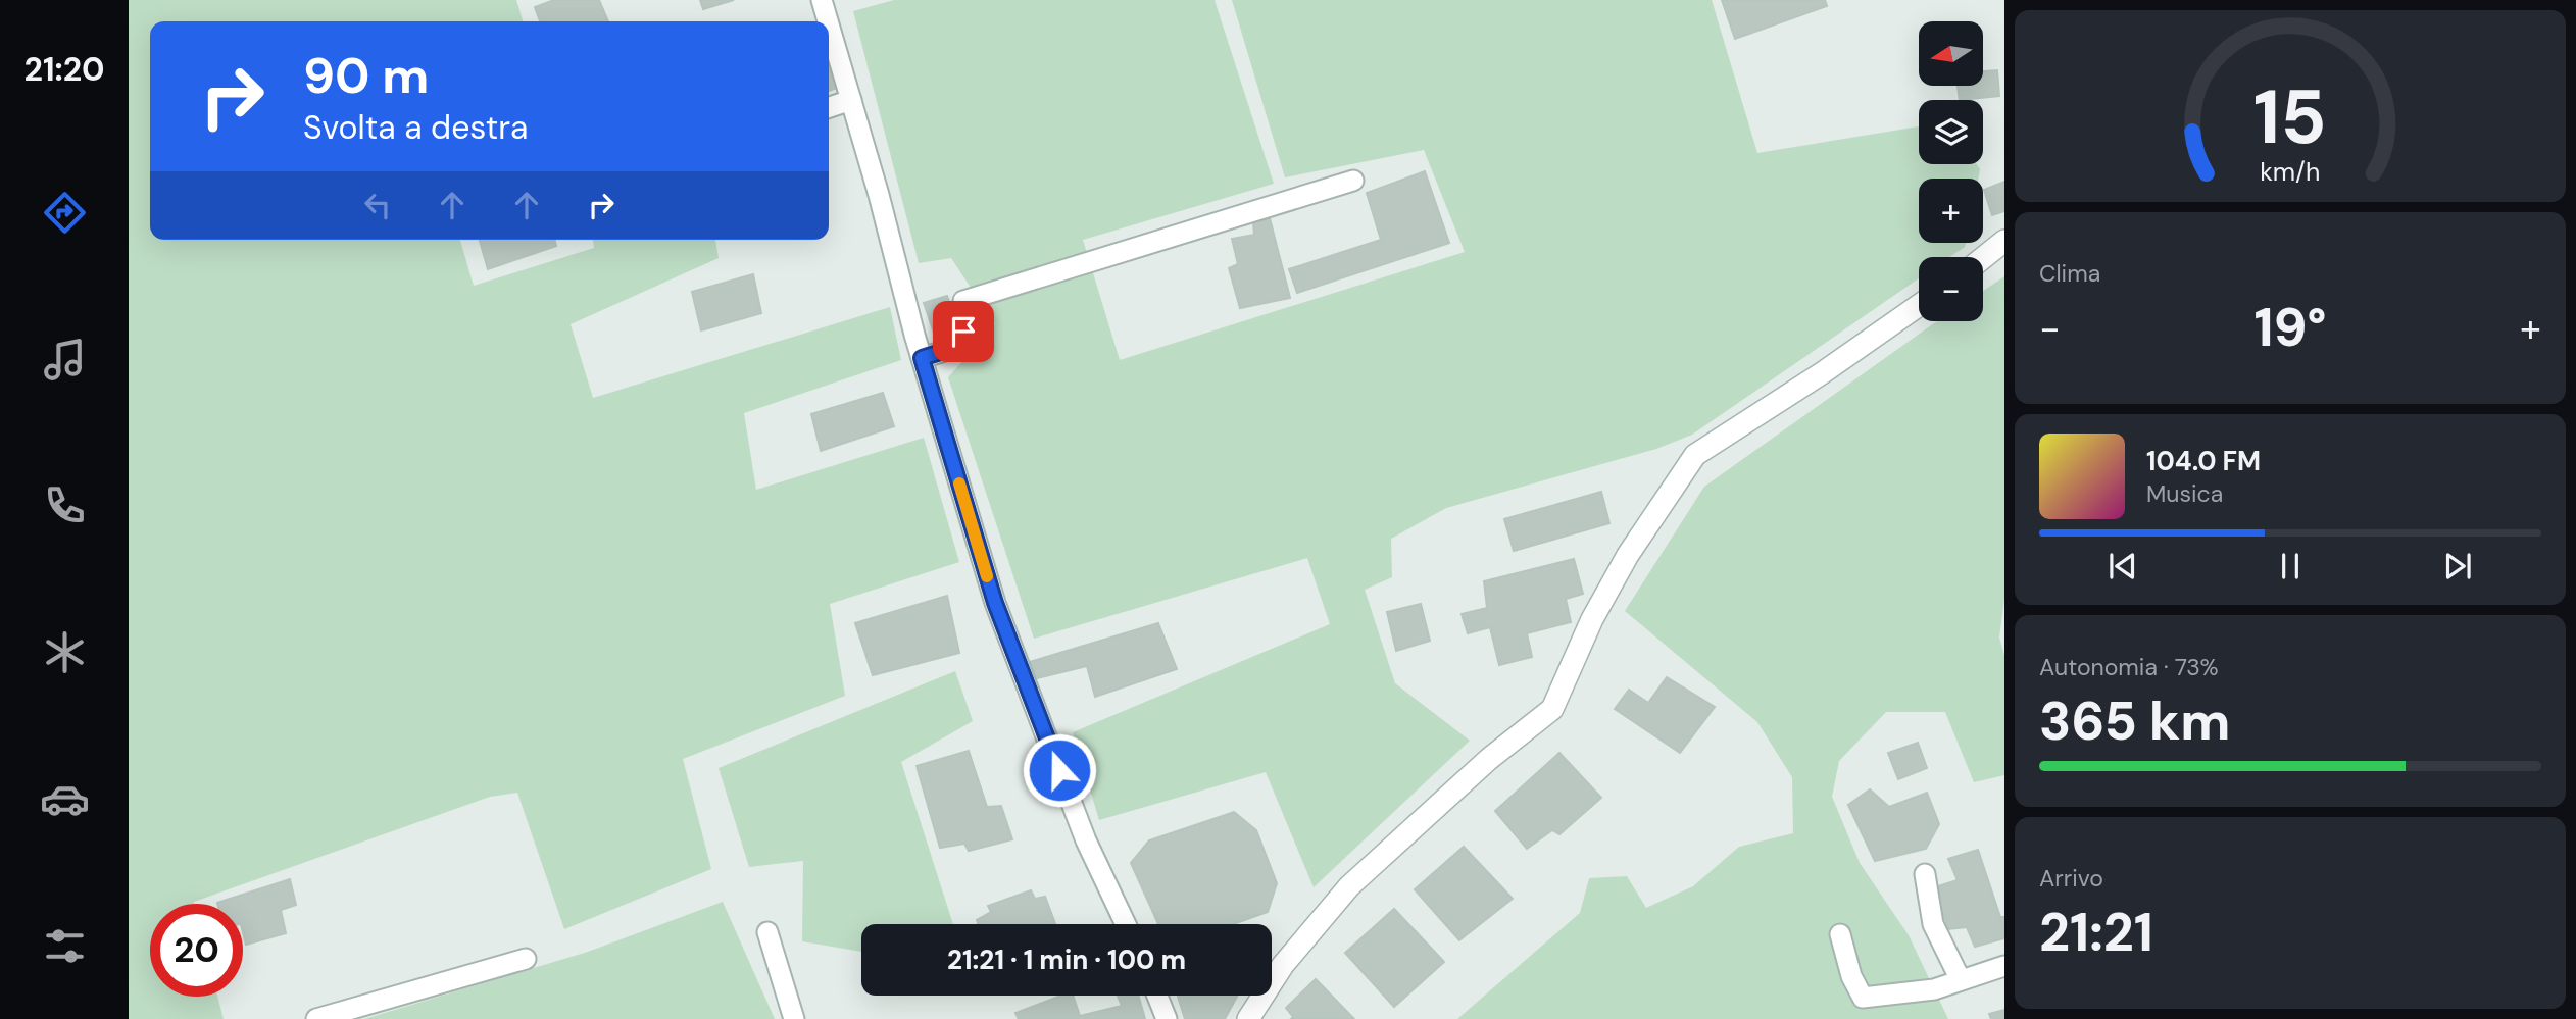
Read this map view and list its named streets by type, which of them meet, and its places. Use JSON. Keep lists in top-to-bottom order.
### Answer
{
  "north": "left",
  "page": {
    "tabs": "21:20",
    "map_buttons": ["+", "−"],
    "turn": ["90 m", "Svolta a destra"],
    "tile": [
      "Clima",
      ["Autonomia · 73%", "365 km"],
      ["Arrivo", "21:21"]
    ],
    "heat": ["−", "19°", "+"],
    "song": ["104.0 FM", "Musica"],
    "limit": "20",
    "trip": "21:21 · 1 min · 100 m",
    "gauge": ["15", "km/h"]
  }
}
